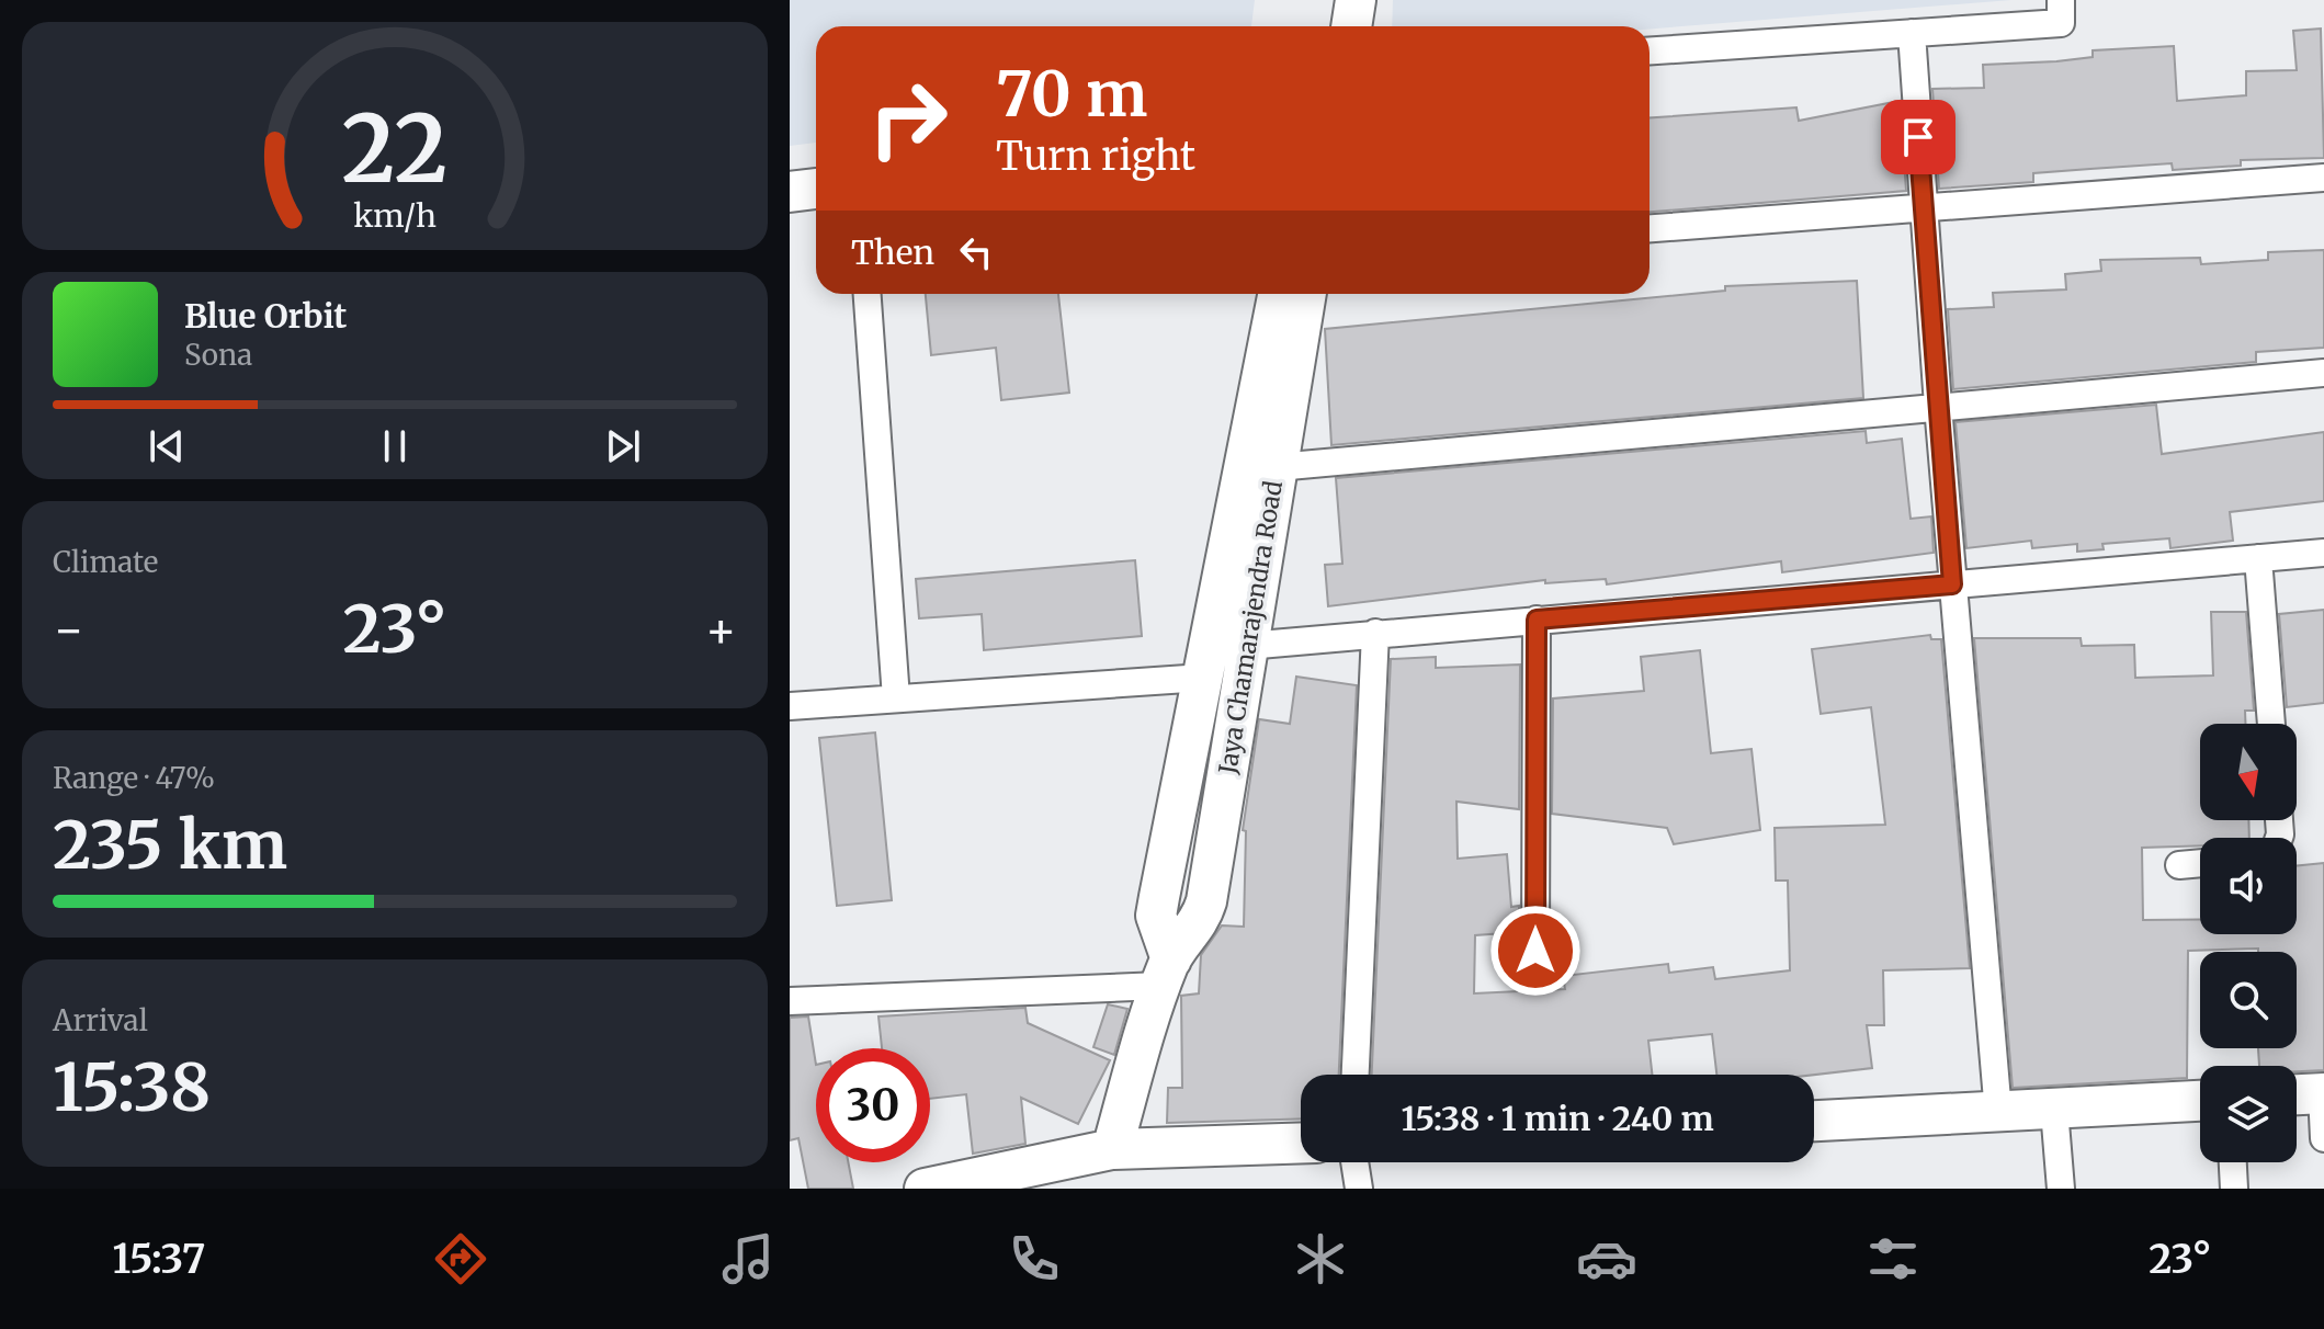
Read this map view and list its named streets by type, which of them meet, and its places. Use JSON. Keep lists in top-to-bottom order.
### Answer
{
  "streets": {
    "main road": ["Jaya Chamarajendra Road"]
  },
  "north": "bottom",
  "page": {
    "turn": ["70 m", "Turn right"],
    "then": "Then",
    "song": ["Blue Orbit", "Sona"],
    "tile": [
      "Climate",
      ["Range · 47%", "235 km"],
      ["Arrival", "15:38"]
    ],
    "heat": ["−", "23°", "+"],
    "limit": "30",
    "trip": "15:38 · 1 min · 240 m",
    "tabs": ["15:37", "23°"],
    "gauge": ["22", "km/h"]
  }
}
